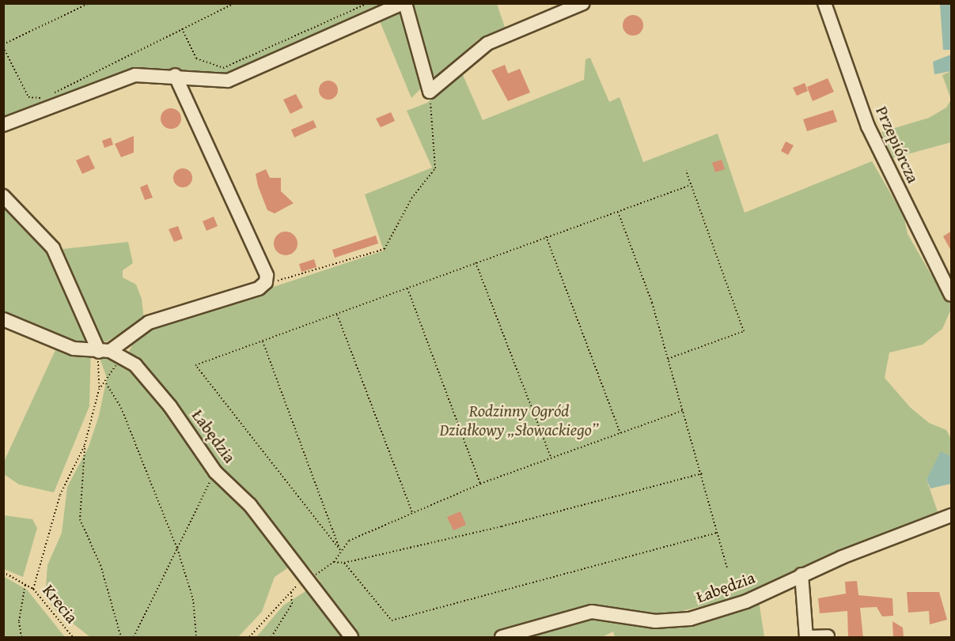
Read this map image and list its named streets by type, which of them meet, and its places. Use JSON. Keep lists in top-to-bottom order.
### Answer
{
  "streets": {
    "street": ["Przepiórcza", "Łabędzia"],
    "path": ["Krecia"]
  },
  "parks": ["Rodzinny Ogród Działkowy „Słowackiego”"]
}
